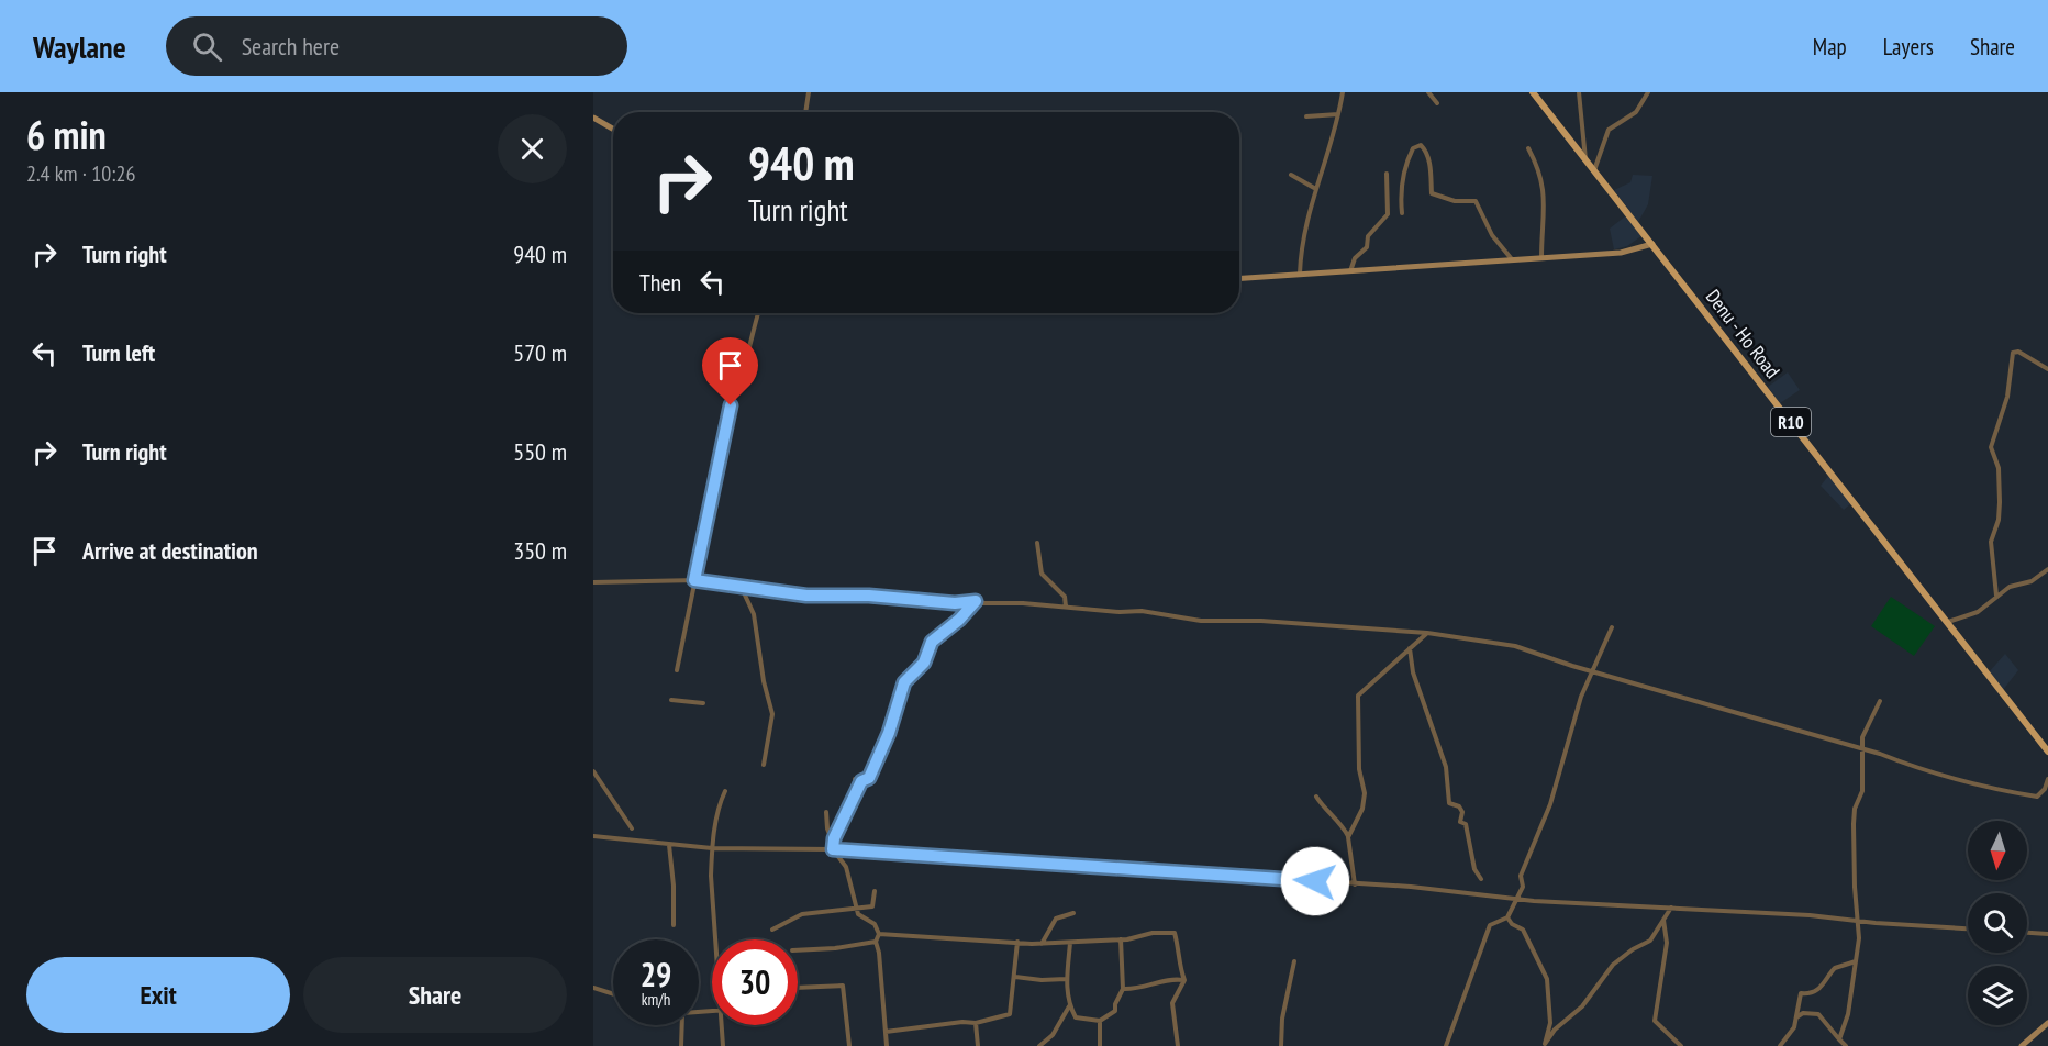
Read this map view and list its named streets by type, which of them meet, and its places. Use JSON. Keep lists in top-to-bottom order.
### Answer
{
  "streets": {
    "main road": ["Denu - Ho Road", "R10"]
  },
  "north": "bottom",
  "page": {
    "header": "Waylane",
    "search": "Search here",
    "nav": ["Map", "Layers", "Share"],
    "heading": ["6 min", "2.4 km · 10:26"],
    "turn": ["940 m", "Turn right"],
    "list": [
      {
        "name": "Turn right",
        "value": "940 m"
      },
      {
        "name": "Turn left",
        "value": "570 m"
      },
      {
        "name": "Turn right",
        "value": "550 m"
      },
      {
        "name": "Arrive at destination",
        "value": "350 m"
      }
    ],
    "then": "Then",
    "speed": "29 km/h",
    "limit": "30",
    "buttons": ["Exit", "Share"]
  }
}
